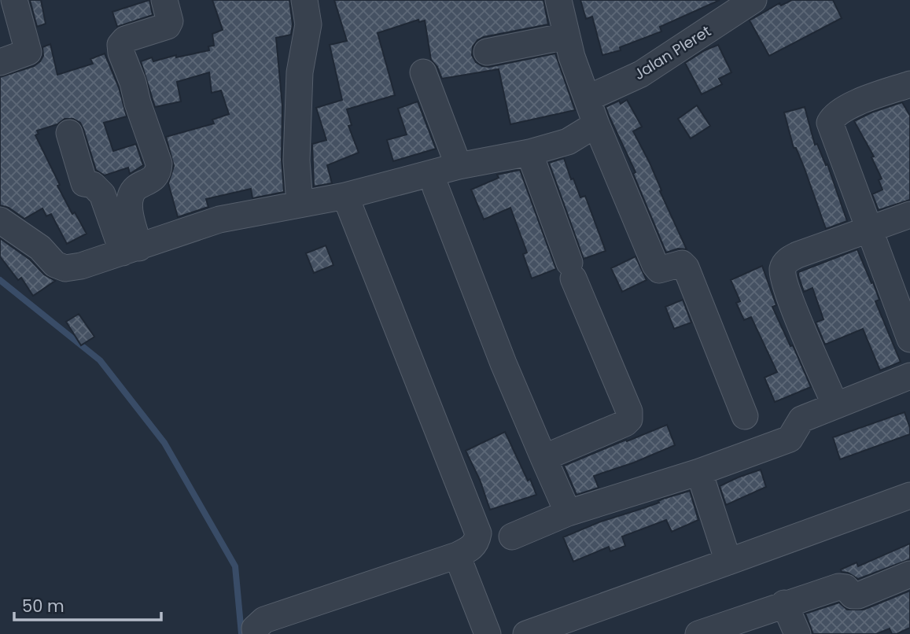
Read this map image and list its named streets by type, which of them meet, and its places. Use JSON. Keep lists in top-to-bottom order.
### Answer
{
  "streets": {
    "street": ["Jalan Pleret"]
  },
  "scale_bar": "50 m"
}
